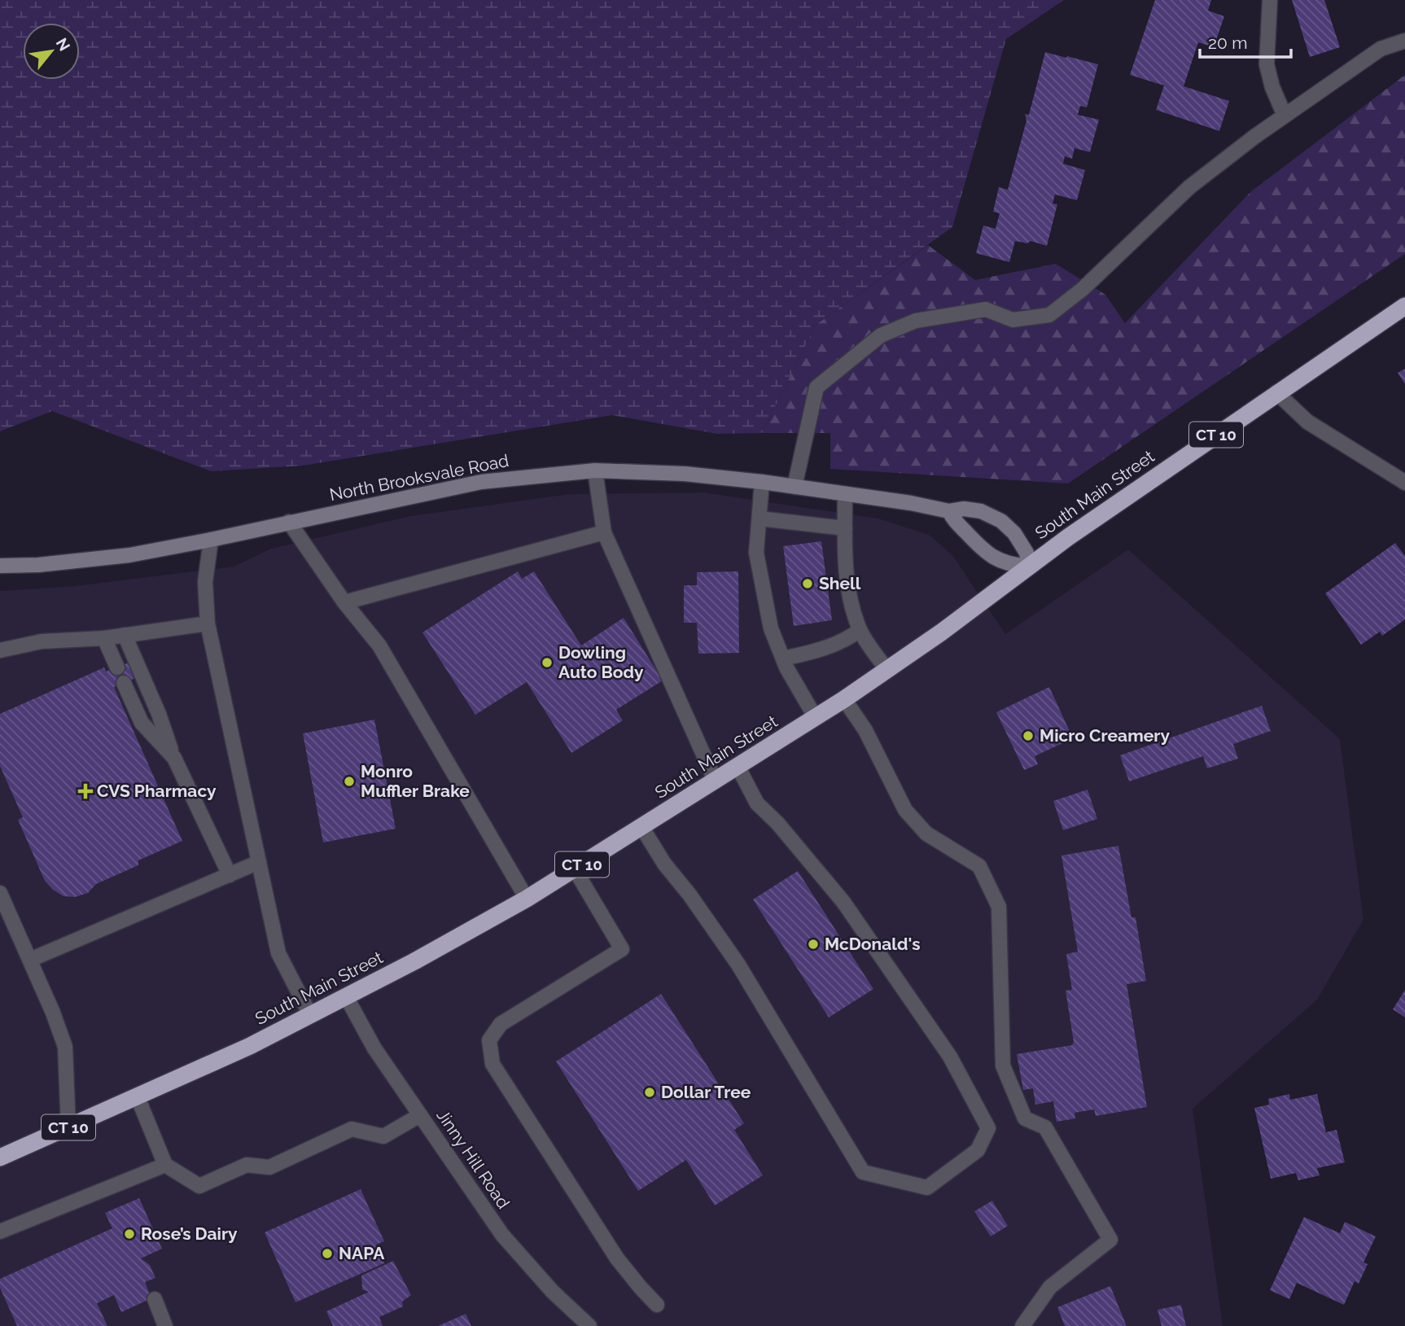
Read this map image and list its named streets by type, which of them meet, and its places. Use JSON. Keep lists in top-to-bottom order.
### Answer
{
  "streets": {
    "highway": ["CT 10", "South Main Street"],
    "main road": ["North Brooksvale Road"],
    "street": ["Jinny Hill Road"]
  },
  "crossings": [
    ["North Brooksvale Road", "South Main Street"],
    ["South Main Street", "Jinny Hill Road"]
  ],
  "places": {
    "other": [
      "Shell",
      "Dowling Auto Body",
      "Micro Creamery",
      "Monro Muffler Brake",
      "McDonald's",
      "Dollar Tree",
      "Rose’s Dairy",
      "NAPA"
    ],
    "health": ["CVS Pharmacy"]
  },
  "scale_bar": "20 m",
  "north": "top right"
}
